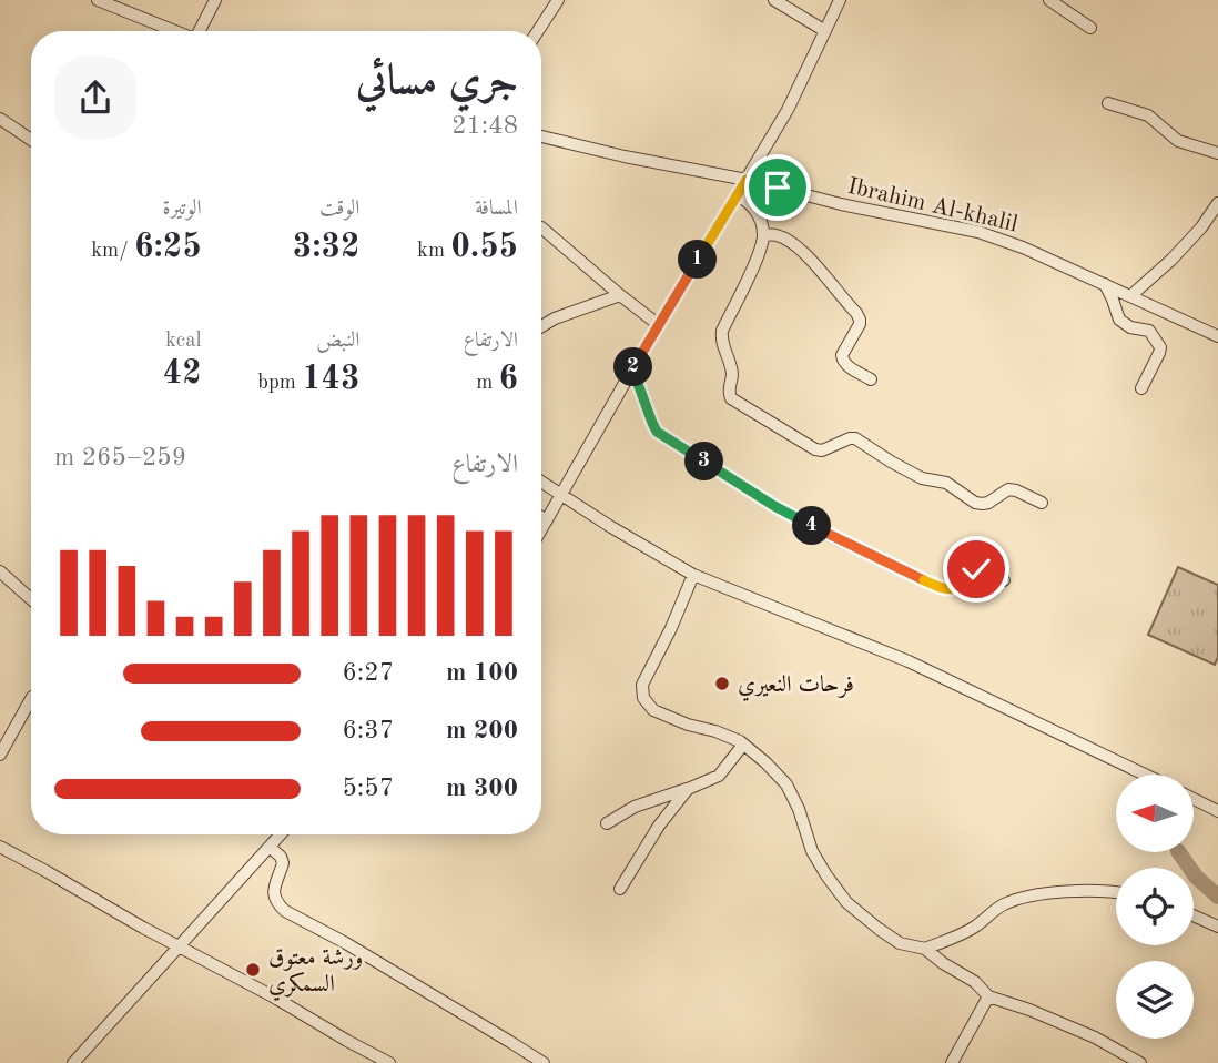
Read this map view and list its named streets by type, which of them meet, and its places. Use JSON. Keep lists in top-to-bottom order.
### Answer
{
  "streets": {
    "street": ["Ibrahim Al-khalil"]
  },
  "places": ["فرحات النعيري", "ورشة معتوق السمكري"],
  "north": "left",
  "page": {
    "heading": ["جري مسائي", "21:48"],
    "stats": [
      ["المسافة", "0.55 km"],
      ["الوقت", "3:32"],
      ["الوتيرة", "6:25 /km"],
      ["الارتفاع", "6 m"],
      ["النبض", "143 bpm"],
      ["kcal", "42"]
    ],
    "pins": [
      "1",
      "2",
      "3",
      "4"
    ],
    "chart": ["الارتفاع", "259–265 m"],
    "list": [
      {
        "name": "100 m",
        "note": "6:27"
      },
      {
        "name": "200 m",
        "note": "6:37"
      },
      {
        "name": "300 m",
        "note": "5:57"
      }
    ]
  }
}
